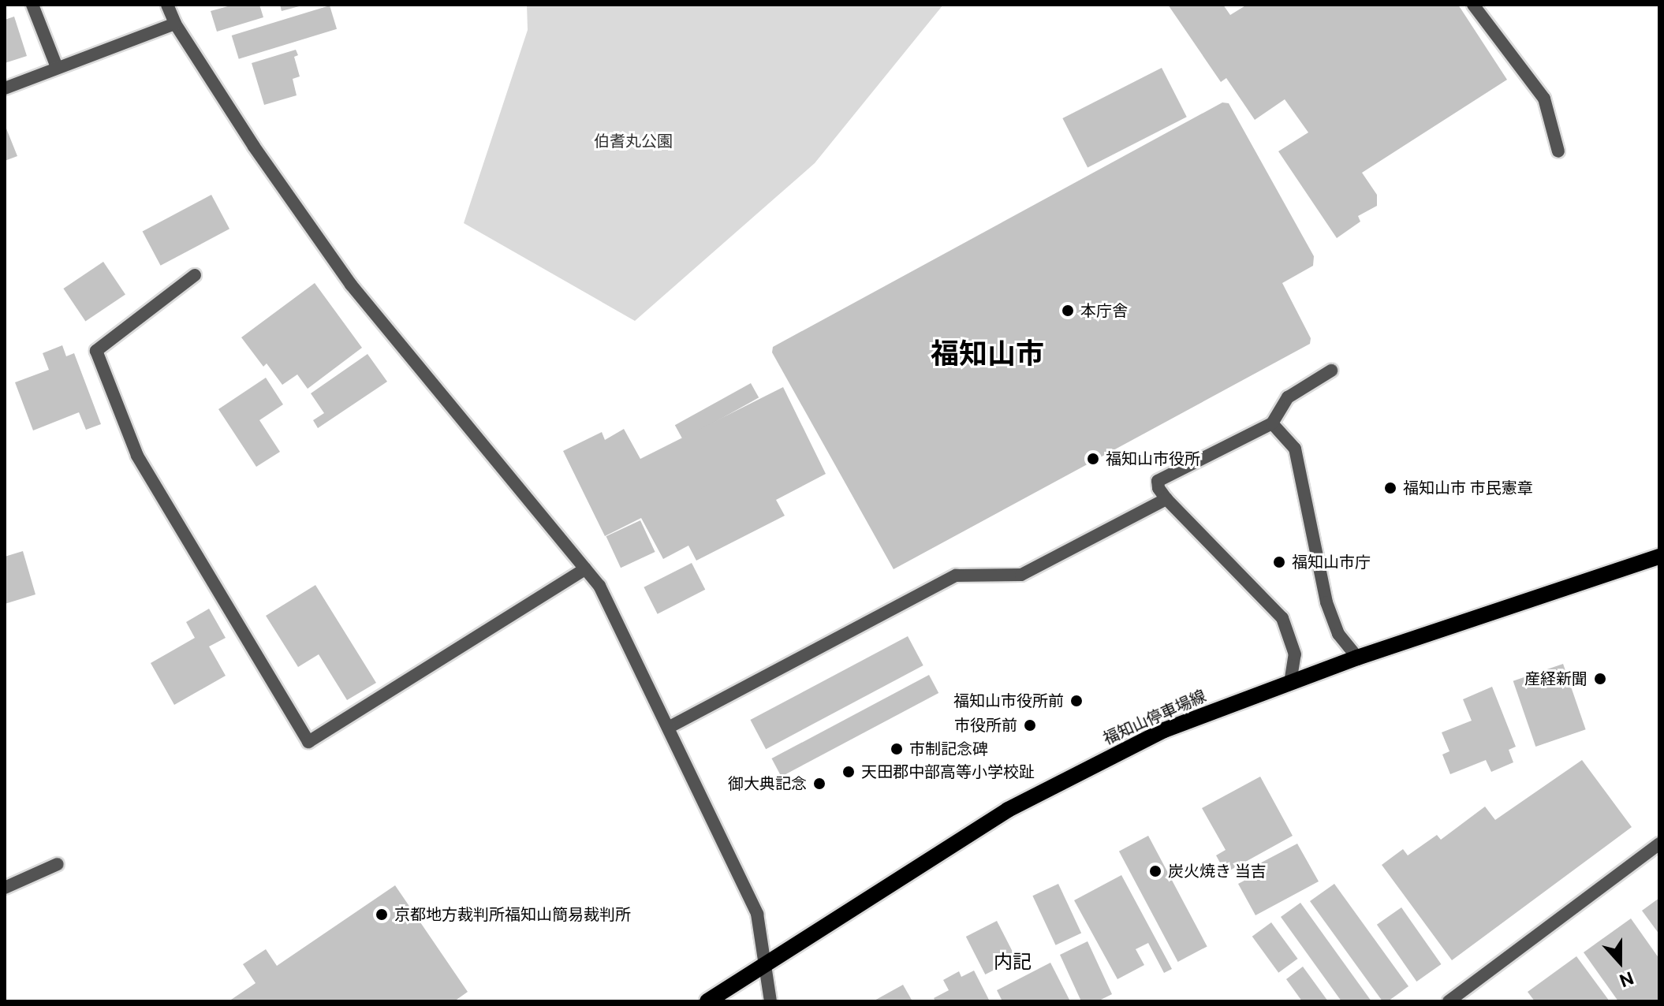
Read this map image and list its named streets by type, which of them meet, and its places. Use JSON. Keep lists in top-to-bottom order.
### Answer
{
  "streets": {
    "main road": ["福知山停車場線"]
  },
  "districts": ["福知山市", "内記"],
  "parks": ["伯耆丸公園"],
  "places": [
    "本庁舎",
    "福知山市役所",
    "福知山市 市民憲章",
    "福知山市庁",
    "産経新聞",
    "福知山市役所前",
    "市役所前",
    "市制記念碑",
    "天田郡中部高等小学校趾",
    "御大典記念",
    "炭火焼き 当吉",
    "京都地方裁判所福知山簡易裁判所"
  ],
  "north": "bottom"
}
